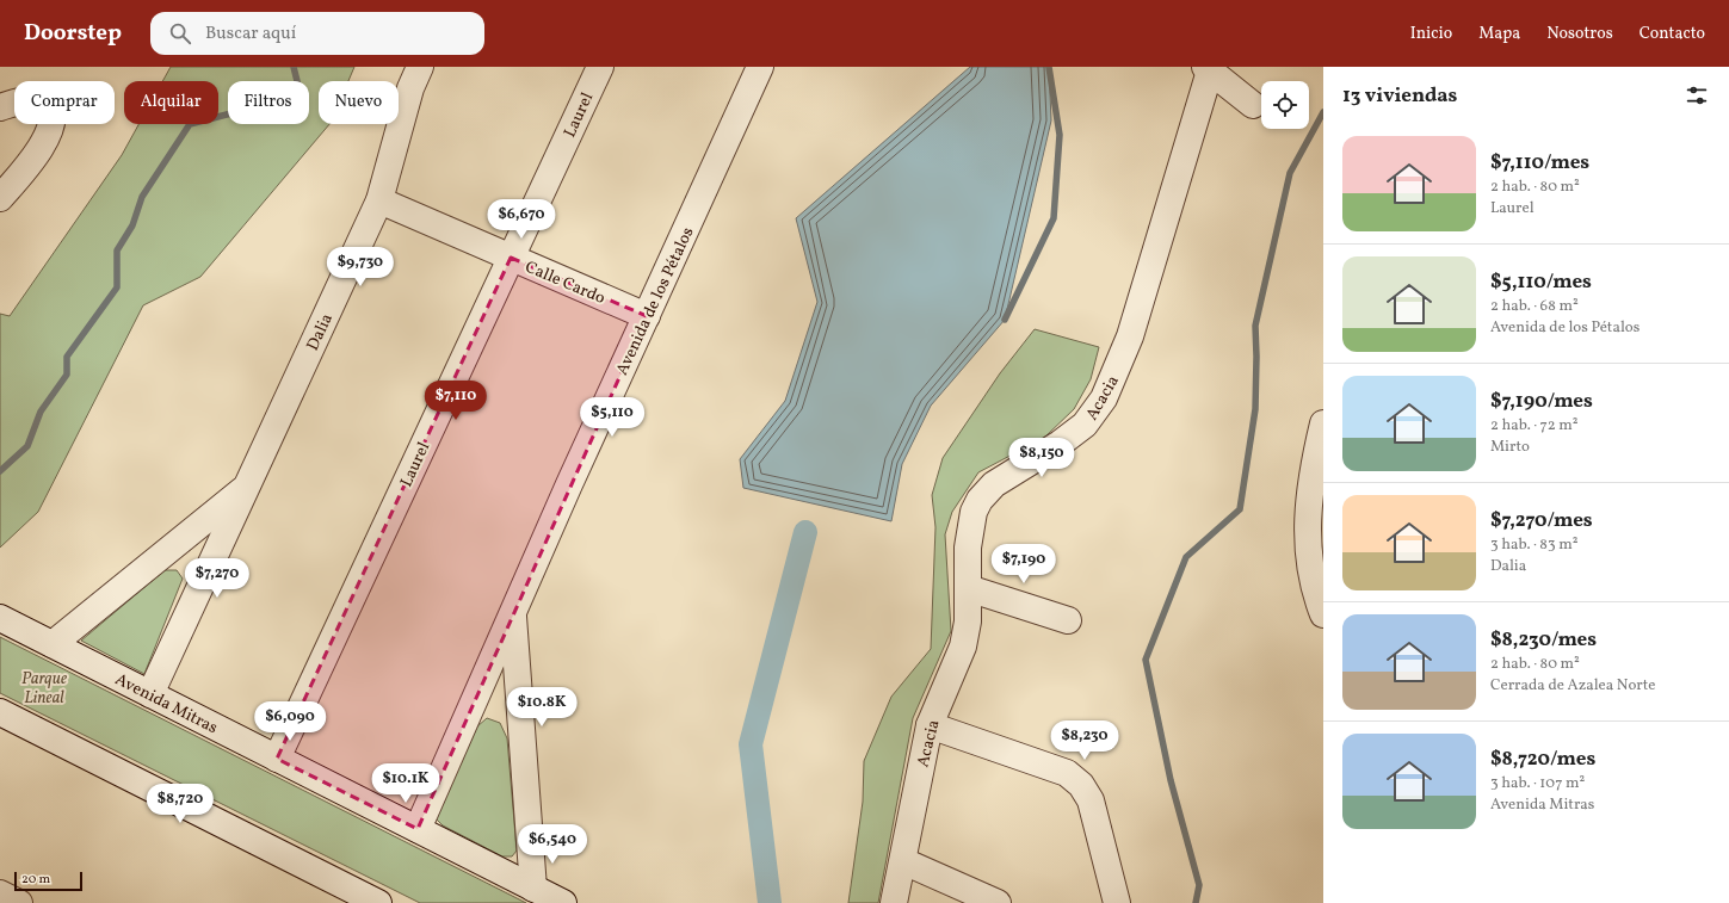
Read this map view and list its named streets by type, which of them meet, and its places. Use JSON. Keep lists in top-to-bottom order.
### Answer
{
  "streets": {
    "street": [
      "Laurel",
      "Calle Cardo",
      "Avenida de los Pétalos",
      "Dalia",
      "Acacia",
      "Avenida Mitras"
    ]
  },
  "crossings": [
    ["Laurel", "Calle Cardo"],
    ["Laurel", "Avenida Mitras"],
    ["Calle Cardo", "Avenida de los Pétalos"],
    ["Calle Cardo", "Dalia"],
    ["Avenida de los Pétalos", "Avenida Mitras"],
    ["Dalia", "Avenida Mitras"]
  ],
  "parks": ["Parque Lineal"],
  "scale_bar": "20 m",
  "page": {
    "header": "Doorstep",
    "search": "Buscar aquí",
    "nav": [
      "Inicio",
      "Mapa",
      "Nosotros",
      "Contacto"
    ],
    "heading": "13 viviendas",
    "chip": [
      "Comprar",
      "Alquilar",
      "Filtros",
      "Nuevo"
    ],
    "list": [
      {
        "name": "$7,110/mes",
        "note": "2 hab. · 80 m² · Laurel"
      },
      {
        "name": "$5,110/mes",
        "note": "2 hab. · 68 m² · Avenida de los Pétalos"
      },
      {
        "name": "$7,190/mes",
        "note": "2 hab. · 72 m² · Mirto"
      },
      {
        "name": "$7,270/mes",
        "note": "3 hab. · 83 m² · Dalia"
      },
      {
        "name": "$8,230/mes",
        "note": "2 hab. · 80 m² · Cerrada de Azalea Norte"
      },
      {
        "name": "$8,720/mes",
        "note": "3 hab. · 107 m² · Avenida Mitras"
      }
    ],
    "price": [
      "$6,670",
      "$9,730",
      "$7,110",
      "$5,110",
      "$8,150",
      "$7,190",
      "$7,270",
      "$10.8K",
      "$6,090",
      "$8,230",
      "$10.1K",
      "$8,720",
      "$6,540"
    ],
    "scale": "20 m"
  }
}
